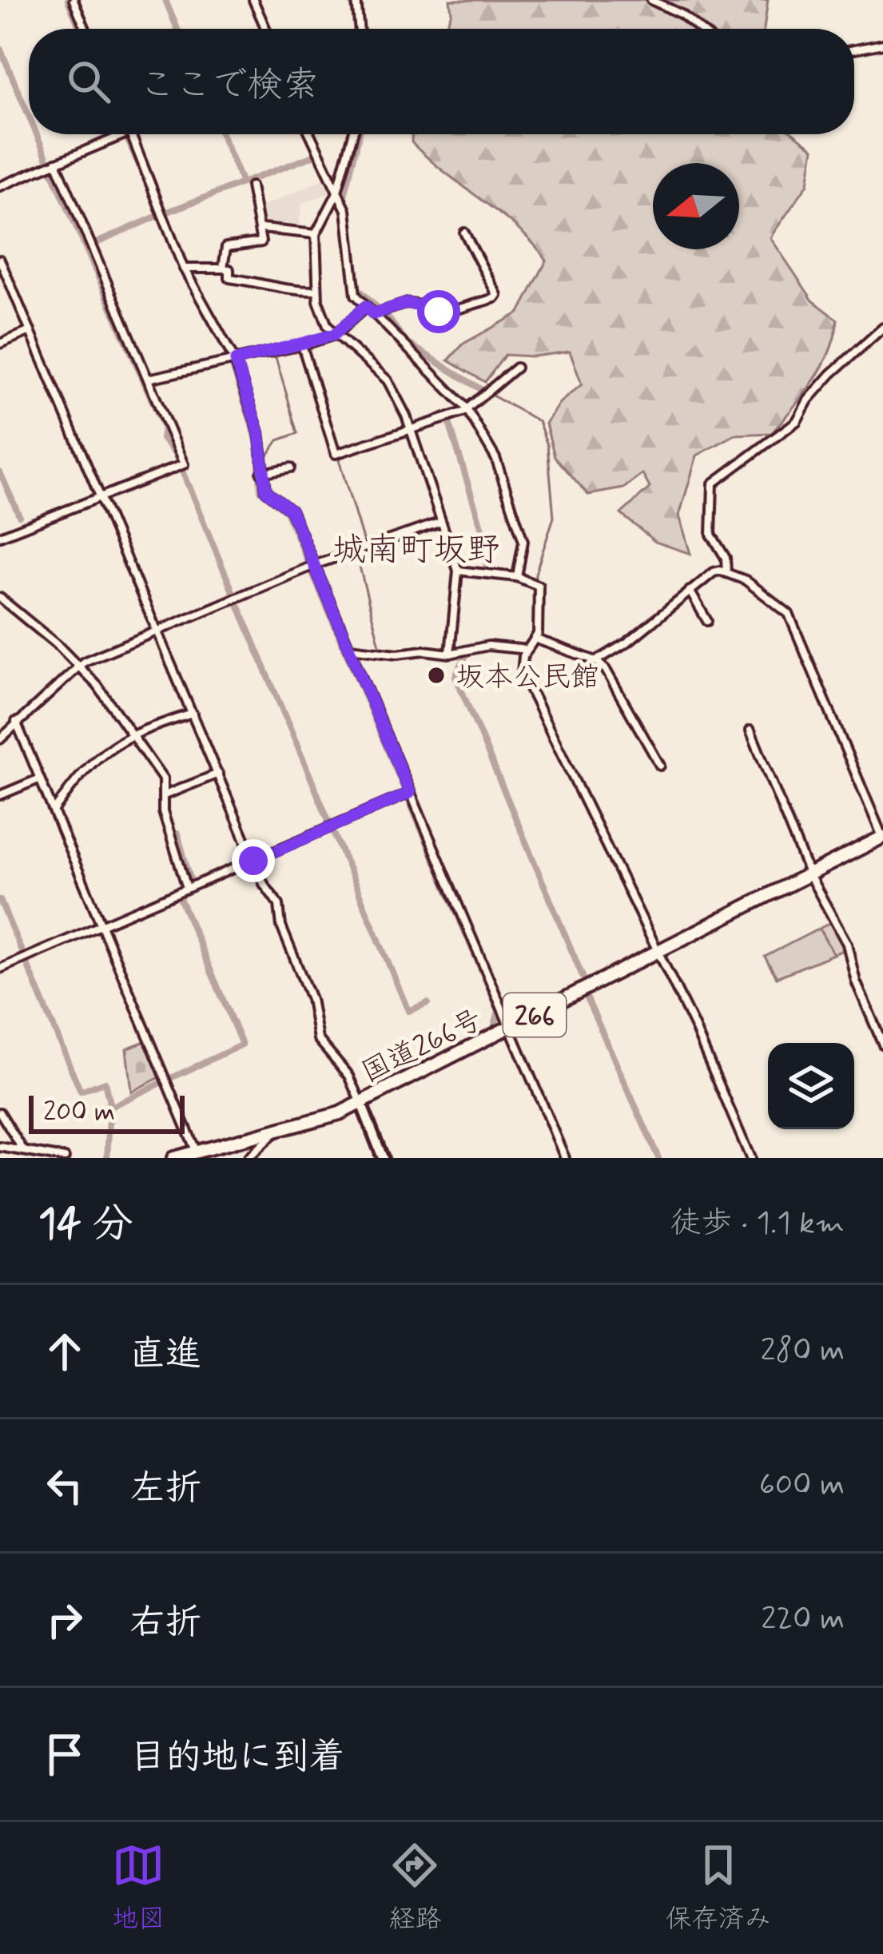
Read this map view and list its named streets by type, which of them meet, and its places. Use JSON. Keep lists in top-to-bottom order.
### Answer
{
  "streets": {
    "highway": ["266", "国道266号"]
  },
  "districts": ["城南町坂野"],
  "places": ["坂本公民館"],
  "scale_bar": "200 m",
  "north": "left",
  "page": {
    "search": "ここで検索",
    "scale": "200 m",
    "heading": ["14 分", "徒歩 · 1.1 km"],
    "list": [
      ["直進", "280 m"],
      ["左折", "600 m"],
      ["右折", "220 m"],
      "目的地に到着"
    ],
    "nav": ["地図", "経路", "保存済み"]
  }
}
